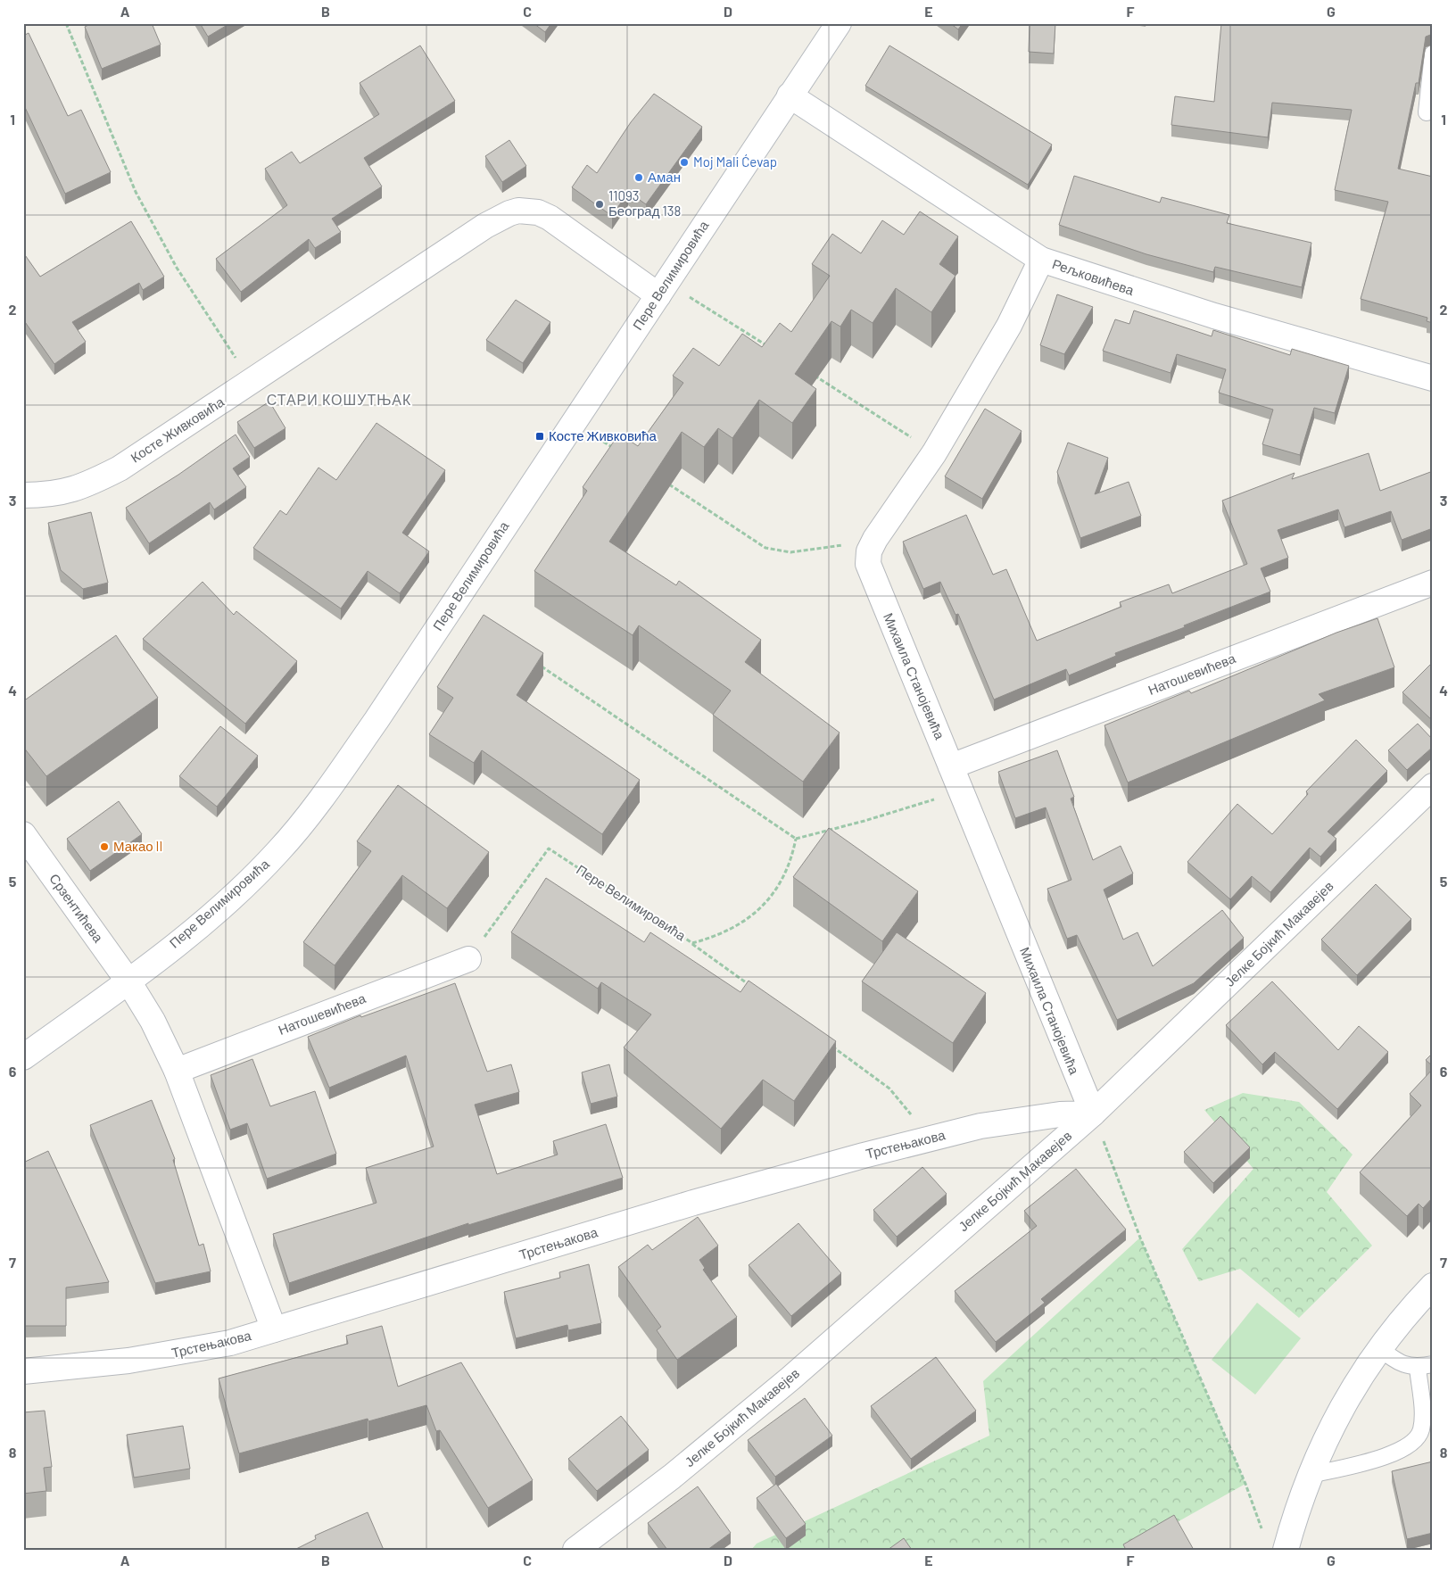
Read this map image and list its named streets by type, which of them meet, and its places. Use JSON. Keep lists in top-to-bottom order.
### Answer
{
  "streets": {
    "street": [
      "Пере Велимировића",
      "Рељковићева",
      "Косте Живковића",
      "Натошевићева",
      "Михаила Станојевића",
      "Срзентићева",
      "Јелке Бојкић Макавејев",
      "Трстењакова"
    ]
  },
  "crossings": [
    ["Пере Велимировића", "Рељковићева"],
    ["Пере Велимировића", "Косте Живковића"],
    ["Пере Велимировића", "Натошевићева"],
    ["Пере Велимировића", "Срзентићева"],
    ["Рељковићева", "Михаила Станојевића"],
    ["Натошевићева", "Михаила Станојевића"],
    ["Натошевићева", "Срзентићева"],
    ["Михаила Станојевића", "Јелке Бојкић Макавејев"],
    ["Михаила Станојевића", "Трстењакова"],
    ["Срзентићева", "Трстењакова"],
    ["Јелке Бојкић Макавејев", "Трстењакова"]
  ],
  "districts": ["СТАРИ КОШУТЊАК"],
  "places": {
    "other": [
      "Moj Mali Ćevap",
      "Аман",
      "11093 Београд 138",
      "Макао II"
    ],
    "transit": ["Косте Живковића"]
  },
  "grid": {
    "columns": [
      "A",
      "B",
      "C",
      "D",
      "E",
      "F",
      "G"
    ],
    "rows": [
      "1",
      "2",
      "3",
      "4",
      "5",
      "6",
      "7",
      "8"
    ]
  }
}
